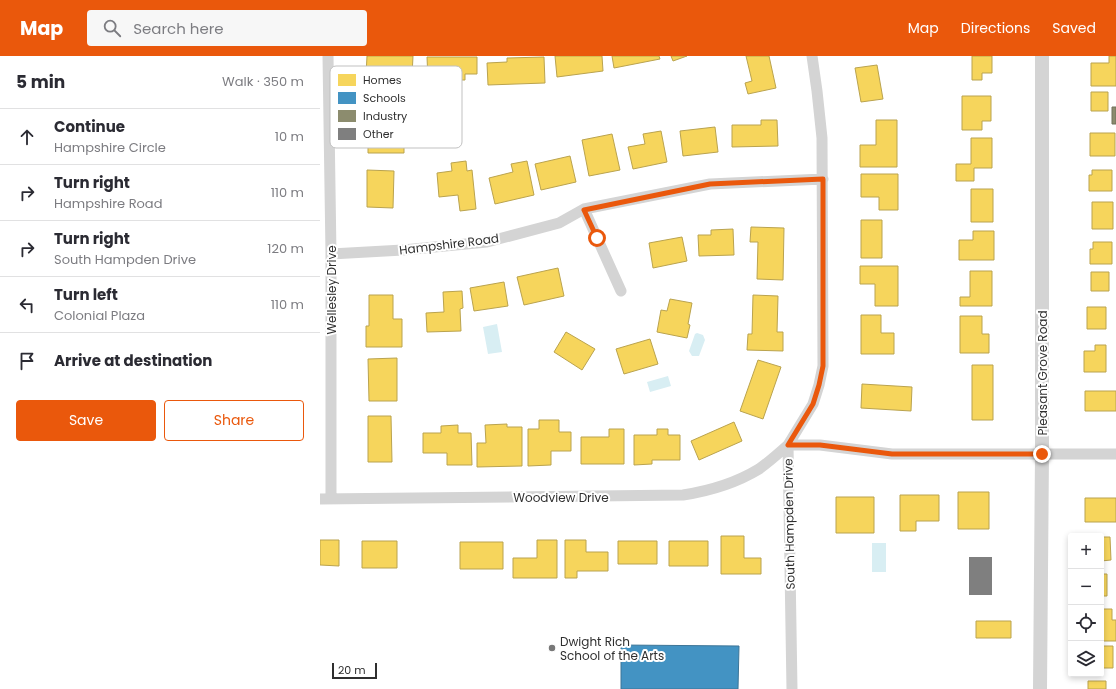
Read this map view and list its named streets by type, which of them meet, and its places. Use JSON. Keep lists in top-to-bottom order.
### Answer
{
  "streets": {
    "street": [
      "Hampshire Road",
      "Wellesley Drive",
      "Pleasant Grove Road",
      "Woodview Drive",
      "South Hampden Drive"
    ]
  },
  "crossings": [
    ["Hampshire Road", "Wellesley Drive"],
    ["Hampshire Road", "South Hampden Drive"],
    ["Wellesley Drive", "Woodview Drive"],
    ["Woodview Drive", "South Hampden Drive"]
  ],
  "places": ["Dwight Rich School of the Arts"],
  "legend": [
    "Homes",
    "Schools",
    "Industry",
    "Other"
  ],
  "scale_bar": "20 m",
  "page": {
    "header": "Map",
    "search": "Search here",
    "nav": ["Map", "Directions", "Saved"],
    "heading": ["5 min", "Walk · 350 m"],
    "list": [
      ["Continue", "Hampshire Circle", "10 m"],
      ["Turn right", "Hampshire Road", "110 m"],
      ["Turn right", "South Hampden Drive", "120 m"],
      ["Turn left", "Colonial Plaza", "110 m"],
      "Arrive at destination"
    ],
    "buttons": ["Save", "Share"],
    "map_buttons": ["+", "−"],
    "scale": "20 m"
  }
}
